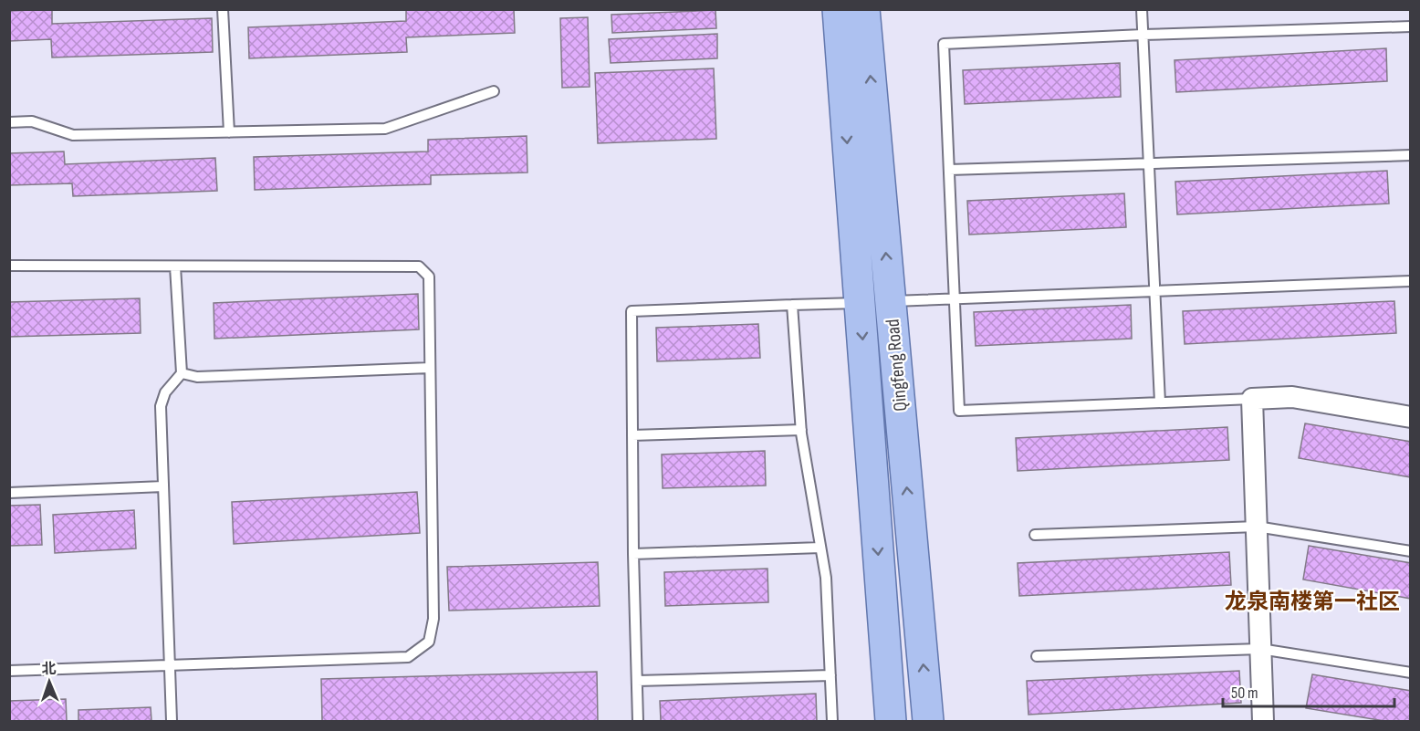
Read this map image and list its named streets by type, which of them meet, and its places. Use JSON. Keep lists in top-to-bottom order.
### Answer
{
  "streets": {
    "main road": ["Qingfeng Road"]
  },
  "districts": ["龙泉南楼第一社区"],
  "scale_bar": "50 m",
  "north": "top"
}
